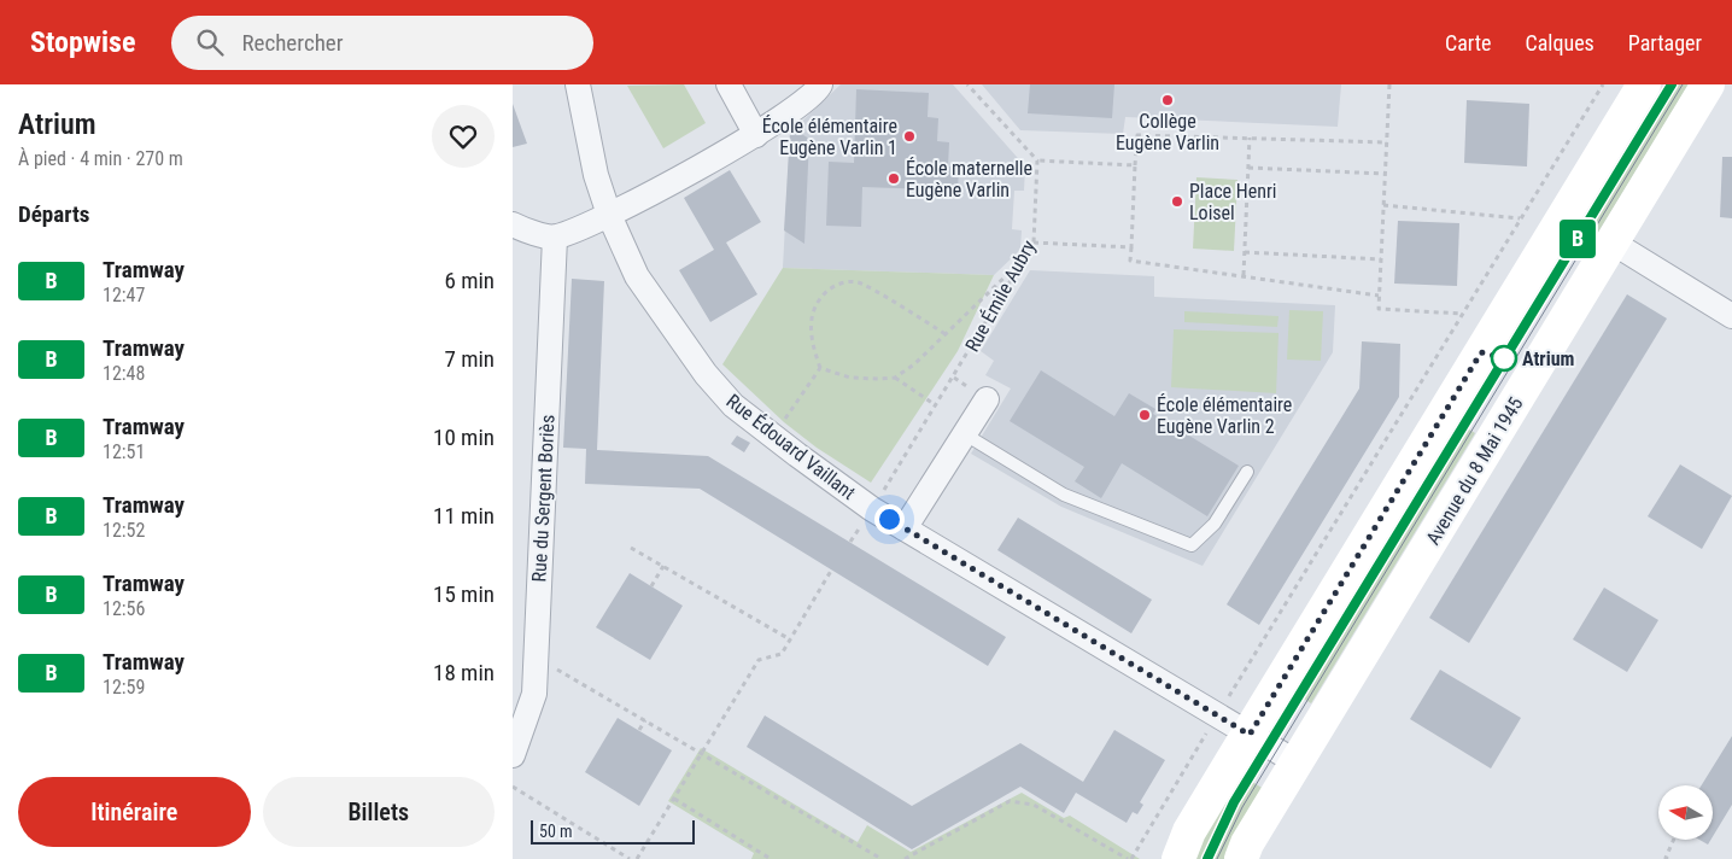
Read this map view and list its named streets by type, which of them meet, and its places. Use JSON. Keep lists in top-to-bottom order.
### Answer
{
  "streets": {
    "street": ["Rue Édouard Vaillant", "Avenue du 8 Mai 1945", "Rue du Sergent Boriès"],
    "path": ["Rue Émile Aubry"]
  },
  "crossings": [
    ["Rue Émile Aubry", "Rue Édouard Vaillant"]
  ],
  "places": [
    "Collège Eugène Varlin",
    "École élémentaire Eugène Varlin 1",
    "École maternelle Eugène Varlin",
    "Place Henri Loisel",
    "Atrium",
    "École élémentaire Eugène Varlin 2"
  ],
  "lines": ["tram line B"],
  "scale_bar": "50 m",
  "north": "left",
  "page": {
    "header": "Stopwise",
    "search": "Rechercher",
    "nav": ["Carte", "Calques", "Partager"],
    "heading": [
      ["Atrium", "À pied · 4 min · 270 m"],
      "Départs"
    ],
    "on_map": "B",
    "list": [
      {
        "mark": "B",
        "name": "Tramway",
        "note": "12:47",
        "value": "6 min"
      },
      {
        "mark": "B",
        "name": "Tramway",
        "note": "12:48",
        "value": "7 min"
      },
      {
        "mark": "B",
        "name": "Tramway",
        "note": "12:51",
        "value": "10 min"
      },
      {
        "mark": "B",
        "name": "Tramway",
        "note": "12:52",
        "value": "11 min"
      },
      {
        "mark": "B",
        "name": "Tramway",
        "note": "12:56",
        "value": "15 min"
      },
      {
        "mark": "B",
        "name": "Tramway",
        "note": "12:59",
        "value": "18 min"
      }
    ],
    "buttons": ["Itinéraire", "Billets"],
    "scale": "50 m"
  }
}
